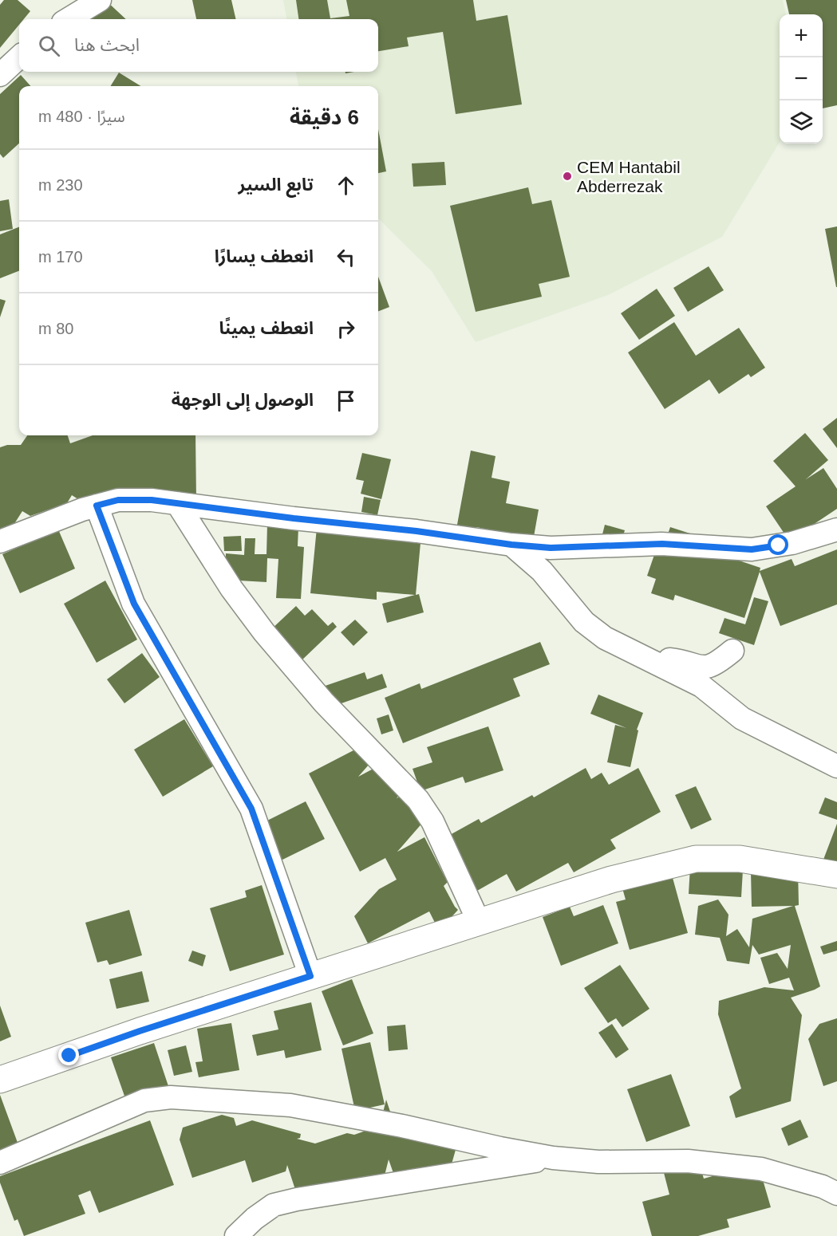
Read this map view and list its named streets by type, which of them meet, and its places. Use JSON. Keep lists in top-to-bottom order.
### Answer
{
  "places": ["CEM Hantabil Abderrezak"],
  "page": {
    "map_buttons": ["+", "−"],
    "search": "ابحث هنا",
    "heading": ["6 دقيقة", "سيرًا · 480 m"],
    "list": [
      ["تابع السير", "230 m"],
      ["انعطف يسارًا", "170 m"],
      ["انعطف يمينًا", "80 m"],
      "الوصول إلى الوجهة"
    ]
  }
}
